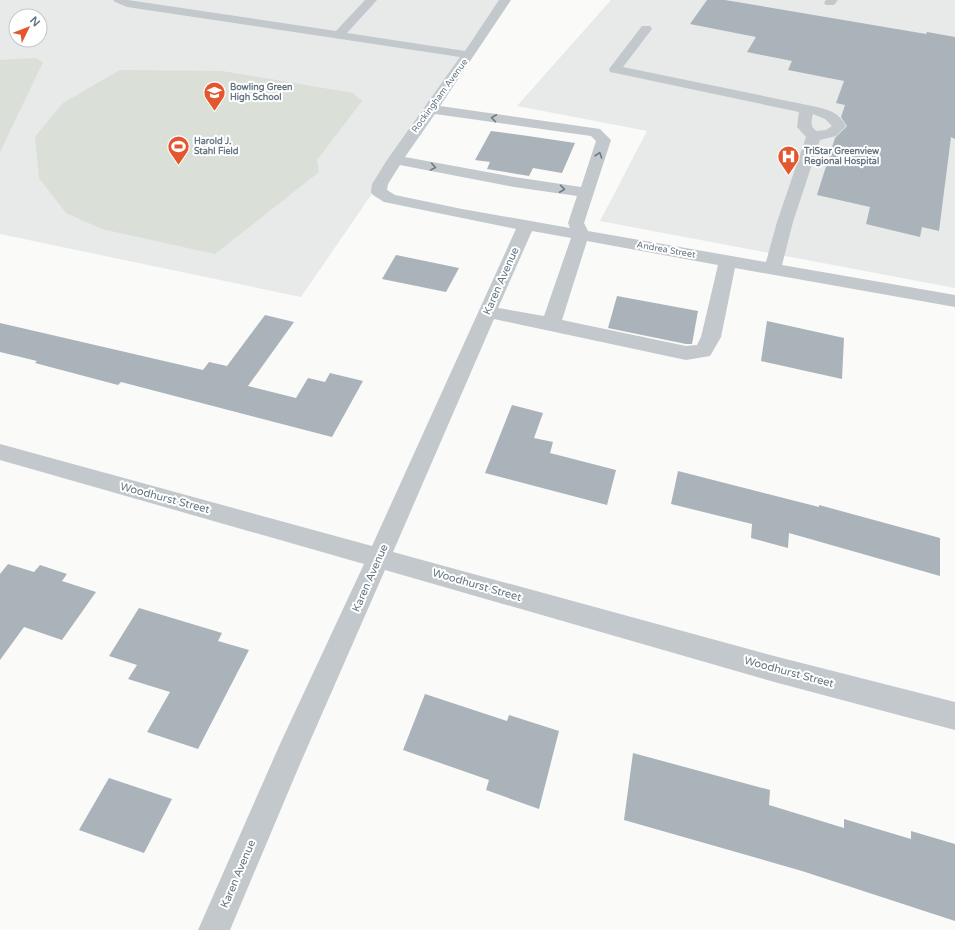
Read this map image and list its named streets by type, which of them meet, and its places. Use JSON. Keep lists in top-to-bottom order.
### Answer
{
  "streets": {
    "street": [
      "Rockingham Avenue",
      "Andrea Street",
      "Karen Avenue",
      "Woodhurst Street"
    ]
  },
  "crossings": [
    ["Rockingham Avenue", "Andrea Street"],
    ["Andrea Street", "Karen Avenue"],
    ["Karen Avenue", "Woodhurst Street"]
  ],
  "places": {
    "school or university": ["Bowling Green High School"],
    "sports": ["Harold J. Stahl Field"],
    "hospital": ["TriStar Greenview Regional Hospital"]
  },
  "north": "top right"
}
